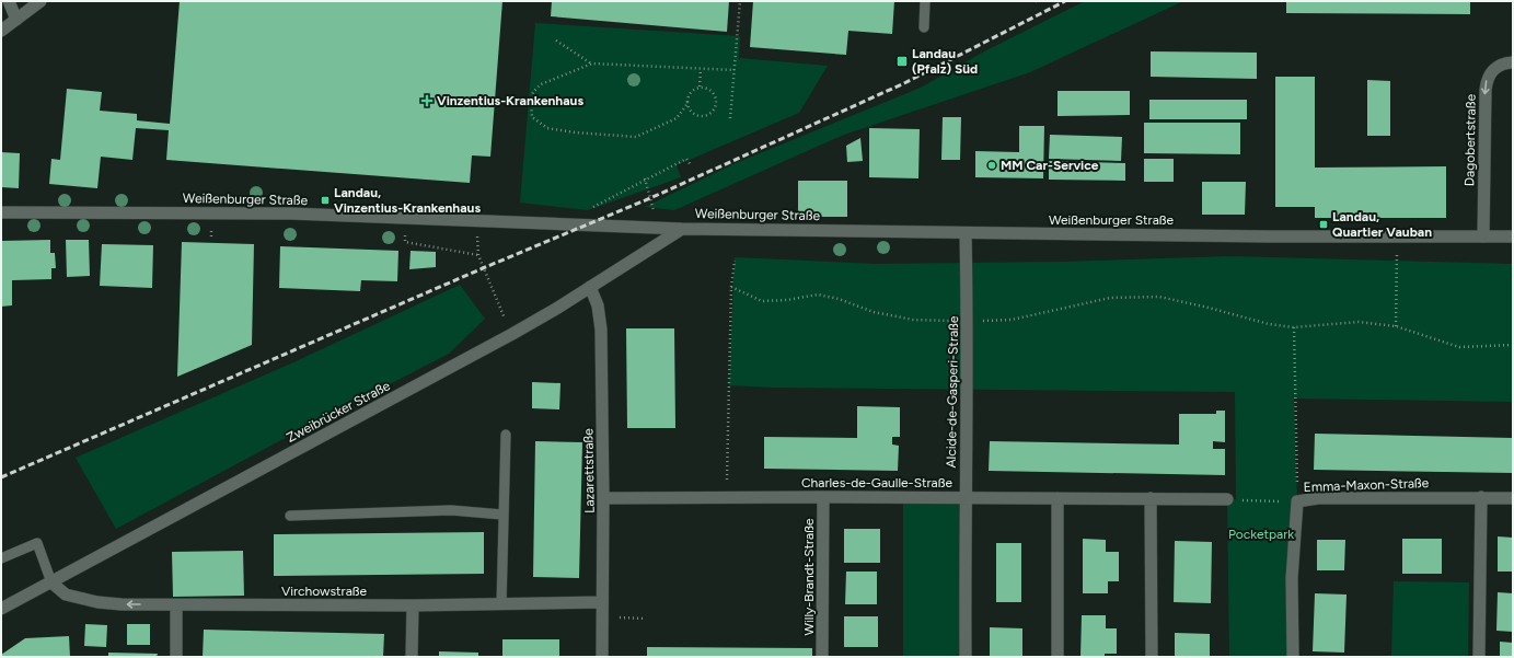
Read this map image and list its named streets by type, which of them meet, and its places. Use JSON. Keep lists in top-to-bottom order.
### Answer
{
  "streets": {
    "street": [
      "Dagobertstraße",
      "Weißenburger Straße",
      "Alcide-de-Gasperi-Straße",
      "Zweibrücker Straße",
      "Lazarettstraße",
      "Charles-de-Gaulle-Straße",
      "Emma-Maxon-Straße",
      "Willy-Brandt-Straße",
      "Virchowstraße"
    ]
  },
  "crossings": [
    ["Dagobertstraße", "Weißenburger Straße"],
    ["Weißenburger Straße", "Alcide-de-Gasperi-Straße"],
    ["Weißenburger Straße", "Zweibrücker Straße"],
    ["Alcide-de-Gasperi-Straße", "Charles-de-Gaulle-Straße"],
    ["Zweibrücker Straße", "Lazarettstraße"],
    ["Zweibrücker Straße", "Virchowstraße"],
    ["Lazarettstraße", "Charles-de-Gaulle-Straße"],
    ["Lazarettstraße", "Virchowstraße"],
    ["Charles-de-Gaulle-Straße", "Willy-Brandt-Straße"]
  ],
  "one_way": ["Dagobertstraße"],
  "parks": ["Pocketpark"],
  "places": {
    "transit": ["Landau (Pfalz) Süd", "Landau, Vinzentius-Krankenhaus", "Landau, Quartier Vauban"],
    "health": ["Vinzentius-Krankenhaus"],
    "other": ["MM Car-Service"]
  }
}
